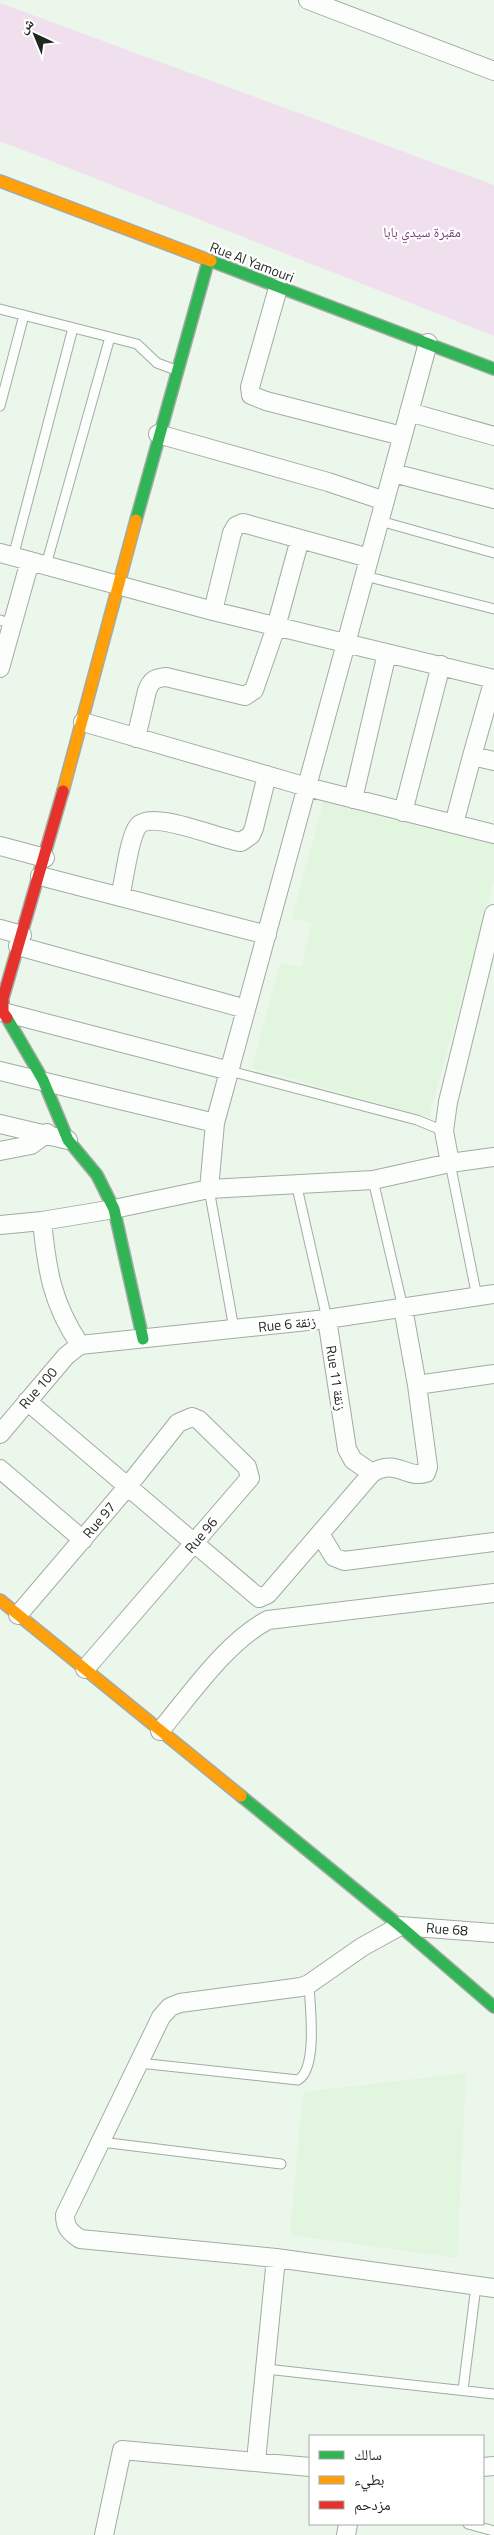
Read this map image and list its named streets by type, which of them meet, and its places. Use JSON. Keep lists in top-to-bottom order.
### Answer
{
  "streets": {
    "street": [
      "Rue Al Yamouri",
      "Rue 6 زنقة",
      "Rue 11 زنقة",
      "Rue 100",
      "Rue 97",
      "Rue 96",
      "Rue 68"
    ]
  },
  "crossings": [
    ["Rue 6 زنقة", "Rue 11 زنقة"],
    ["Rue 6 زنقة", "Rue 100"],
    ["Rue 97", "Rue 96"]
  ],
  "parks": ["مقبرة سيدي بابا"],
  "legend": ["سالك", "بطيء", "مزدحم"],
  "north": "top left"
}
